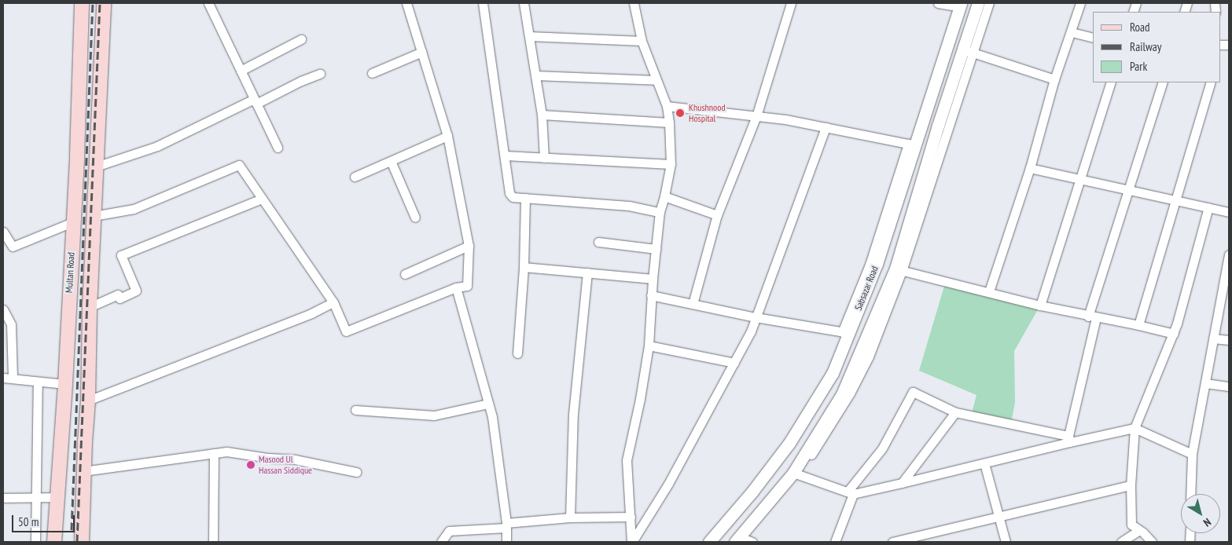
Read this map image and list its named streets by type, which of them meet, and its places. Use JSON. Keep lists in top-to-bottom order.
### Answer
{
  "streets": {
    "main road": ["Multan Road", "Sabsazar Road"]
  },
  "places": ["Khushnood Hospital", "Masood Ul Hassan Siddique"],
  "legend": ["Road", "Railway", "Park"],
  "scale_bar": "50 m",
  "north": "bottom right"
}
